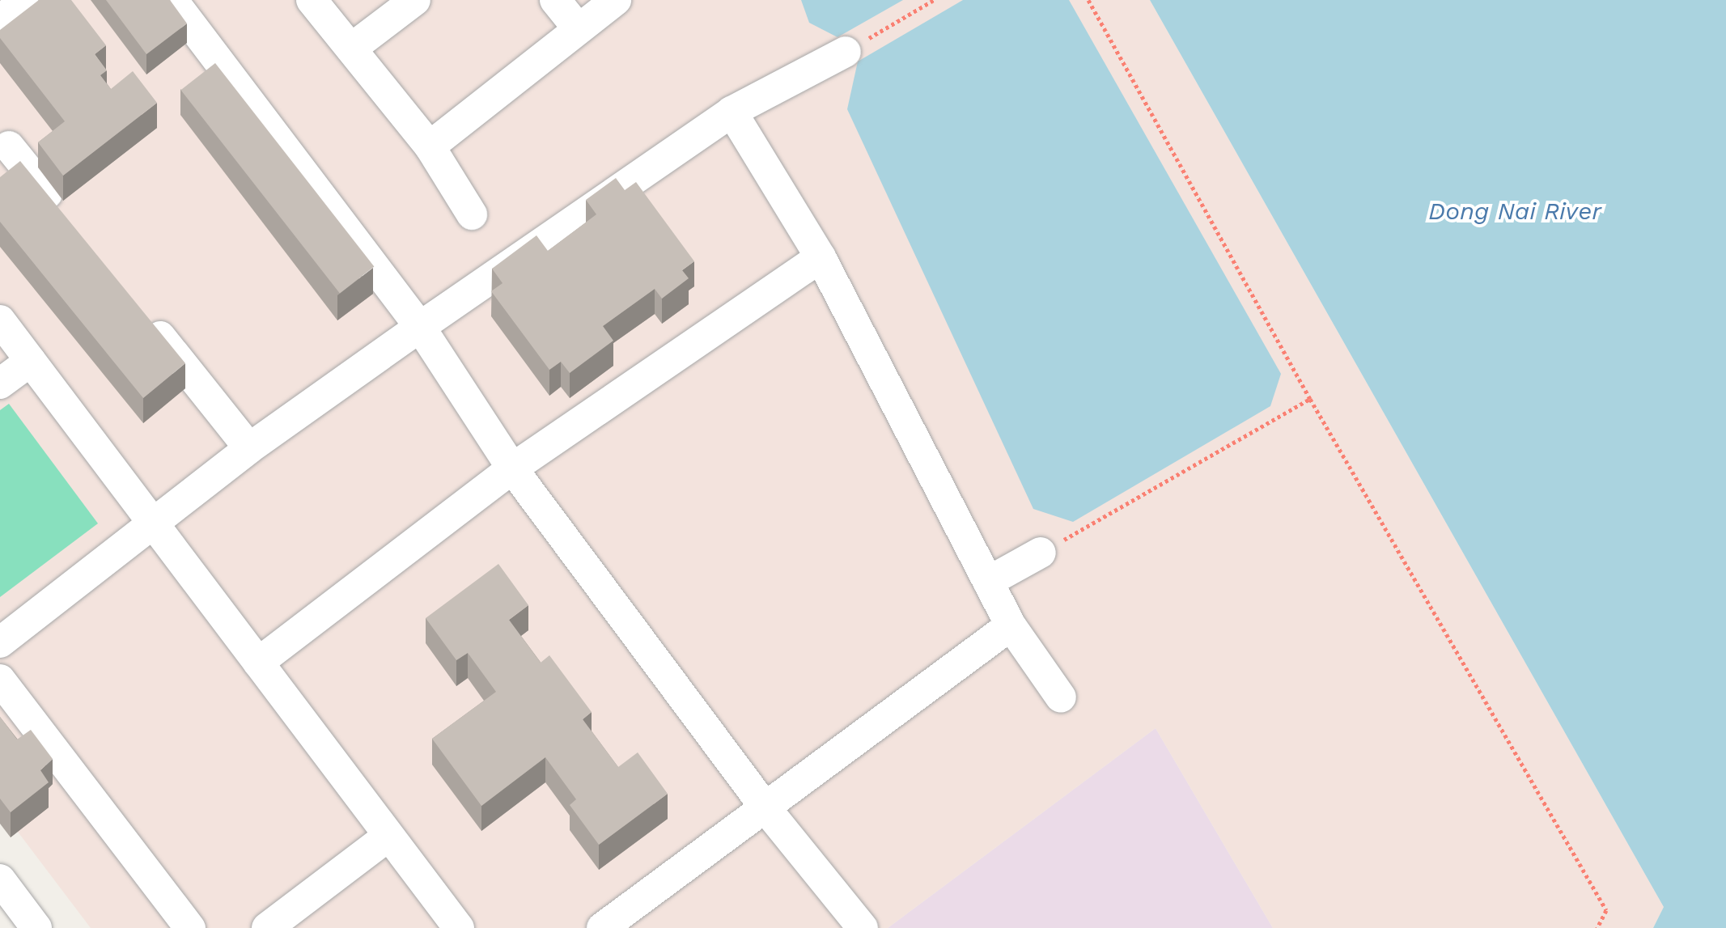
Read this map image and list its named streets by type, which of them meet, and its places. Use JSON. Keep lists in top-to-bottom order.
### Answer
{
  "water": ["Dong Nai River"]
}
